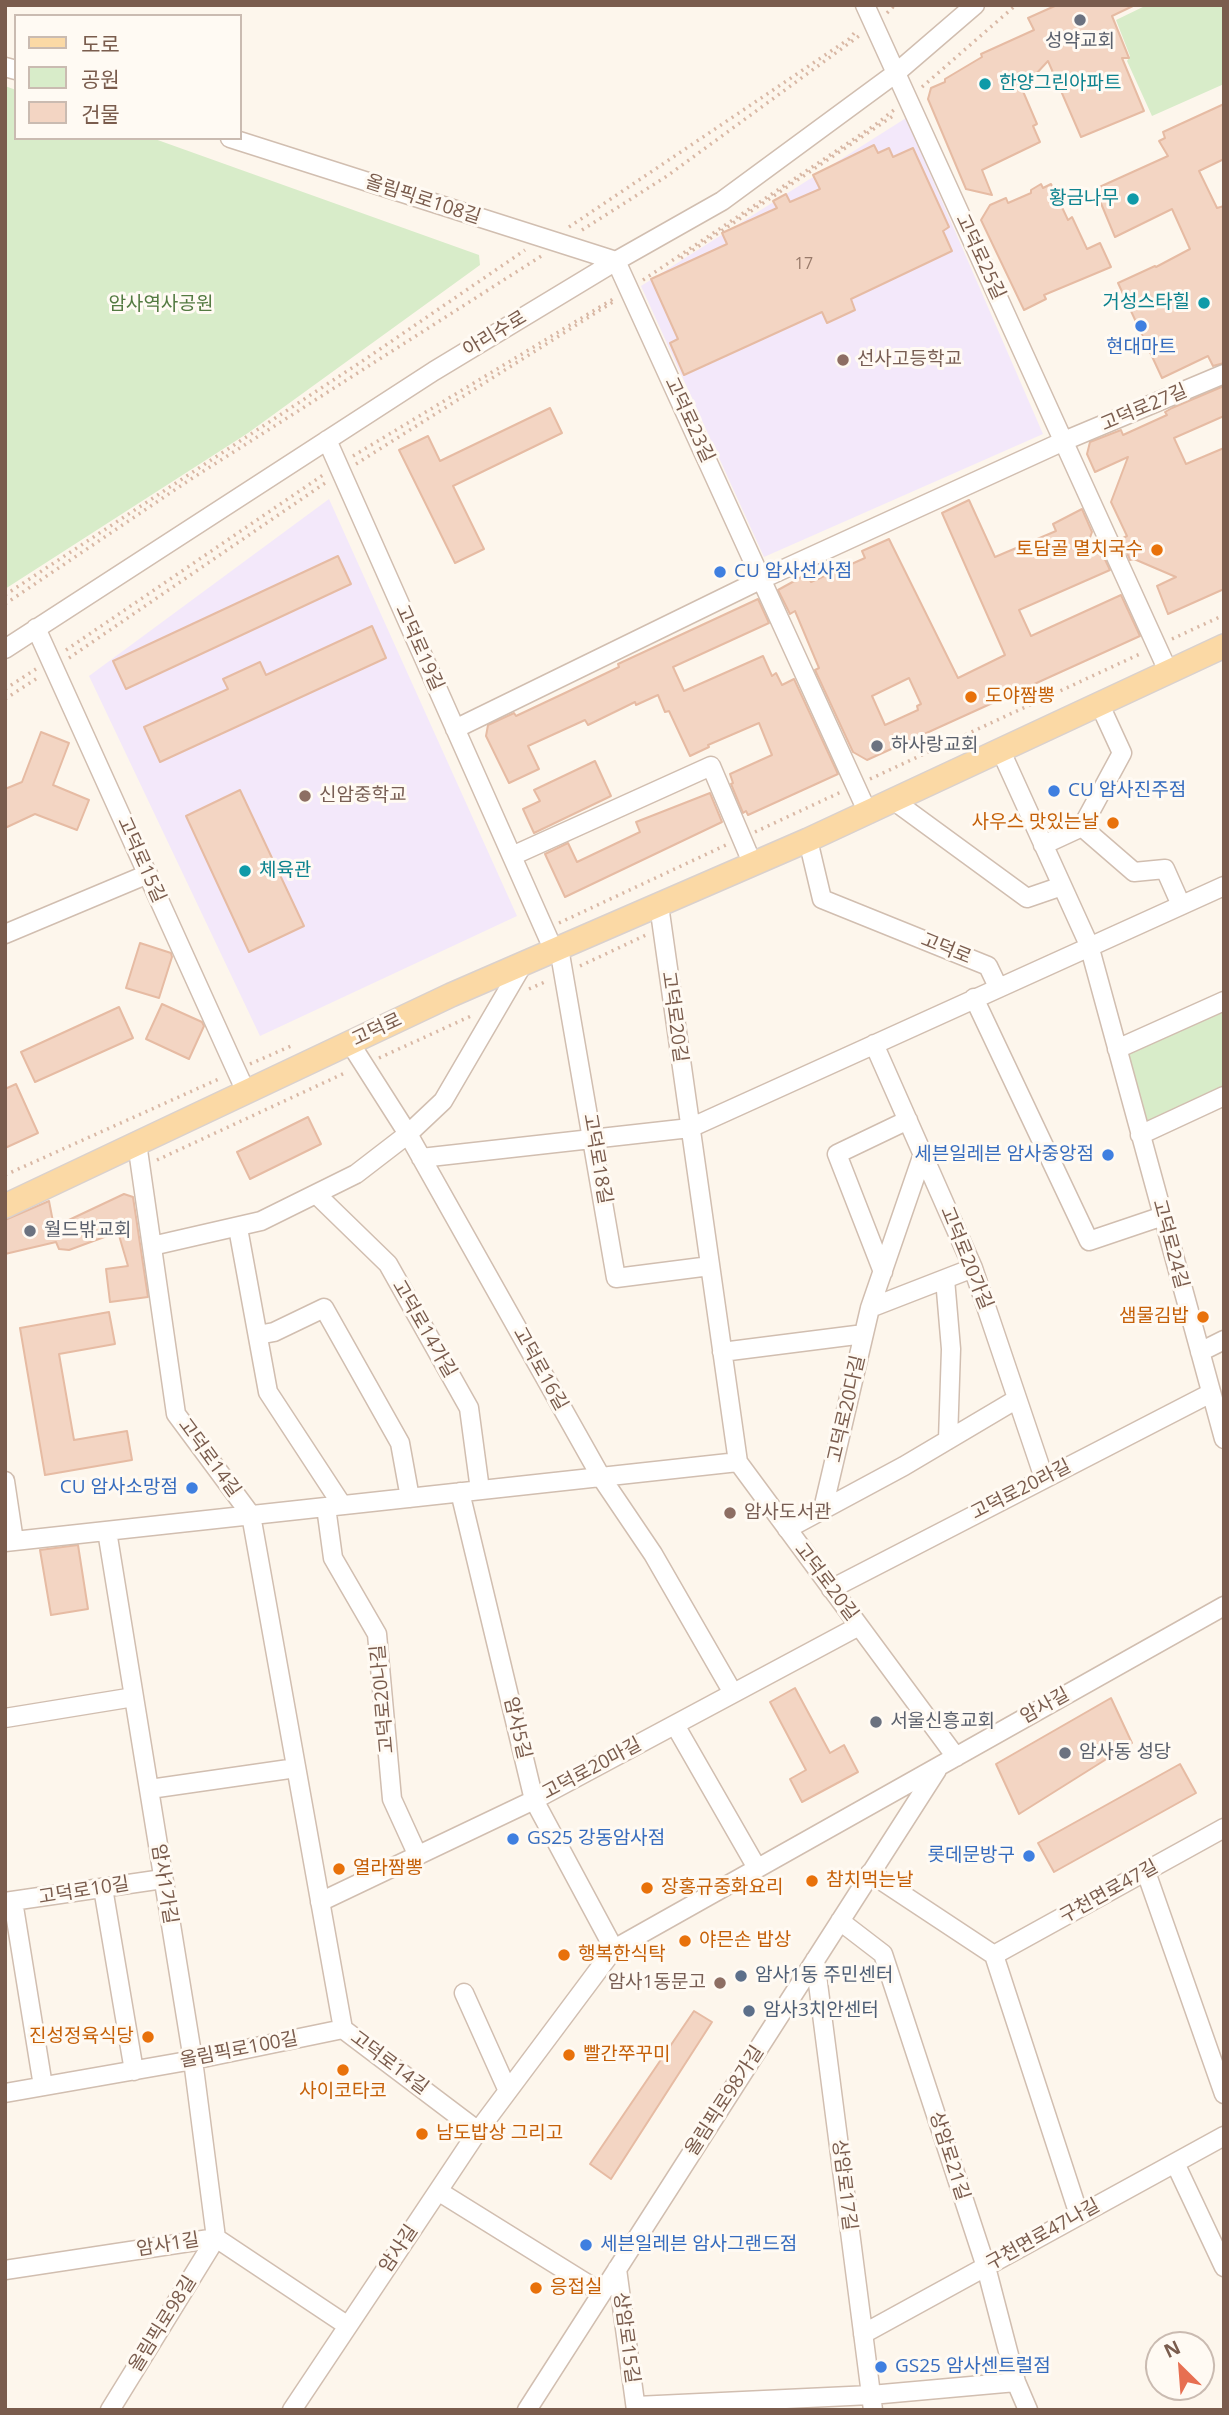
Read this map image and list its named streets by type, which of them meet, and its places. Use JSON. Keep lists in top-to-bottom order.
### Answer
{
  "streets": {
    "main road": ["고덕로"],
    "street": [
      "올림픽로108길",
      "고덕로25길",
      "아리수로",
      "고덕로27길",
      "고덕로23길",
      "고덕로19길",
      "고덕로15길",
      "고덕로20길",
      "고덕로18길",
      "고덕로24길",
      "고덕로20가길",
      "고덕로14가길",
      "고덕로16길",
      "고덕로20다길",
      "고덕로14길",
      "고덕로20라길",
      "고덕로20나길",
      "암사길",
      "암사5길",
      "고덕로20마길",
      "암사1가길",
      "고덕로10길",
      "구천면로47길",
      "올림픽로100길",
      "올림픽로98가길",
      "상암로21길",
      "상암로17길",
      "구천면로47나길",
      "암사1길",
      "올림픽로98길",
      "상암로15길"
    ]
  },
  "crossings": [
    ["올림픽로108길", "아리수로"],
    ["올림픽로108길", "고덕로23길"],
    ["고덕로25길", "아리수로"],
    ["고덕로25길", "고덕로27길"],
    ["고덕로25길", "고덕로"],
    ["아리수로", "고덕로23길"],
    ["아리수로", "고덕로19길"],
    ["아리수로", "고덕로15길"],
    ["고덕로23길", "고덕로"],
    ["고덕로19길", "고덕로"],
    ["고덕로19길", "고덕로18길"],
    ["고덕로15길", "고덕로"],
    ["고덕로", "고덕로20길"],
    ["고덕로", "고덕로18길"],
    ["고덕로", "고덕로24길"],
    ["고덕로", "고덕로16길"],
    ["고덕로", "고덕로14길"],
    ["고덕로20길", "고덕로18길"],
    ["고덕로20길", "고덕로20다길"],
    ["고덕로20길", "고덕로20라길"],
    ["고덕로20길", "암사길"],
    ["고덕로20길", "고덕로20마길"],
    ["고덕로24길", "고덕로20라길"],
    ["고덕로20가길", "고덕로20다길"],
    ["고덕로20가길", "고덕로20라길"],
    ["고덕로16길", "고덕로20마길"],
    ["고덕로14길", "암사길"],
    ["고덕로14길", "고덕로20마길"],
    ["고덕로14길", "올림픽로100길"],
    ["고덕로20나길", "고덕로20마길"],
    ["암사길", "암사5길"],
    ["암사길", "올림픽로98가길"],
    ["암사길", "암사1길"],
    ["암사5길", "고덕로20마길"],
    ["암사1가길", "고덕로10길"],
    ["암사1가길", "올림픽로100길"],
    ["암사1가길", "암사1길"],
    ["암사1가길", "올림픽로98길"],
    ["올림픽로98가길", "상암로21길"],
    ["올림픽로98가길", "상암로17길"],
    ["올림픽로98가길", "상암로15길"],
    ["상암로21길", "구천면로47나길"],
    ["상암로21길", "상암로15길"],
    ["상암로17길", "구천면로47나길"],
    ["상암로17길", "상암로15길"],
    ["암사1길", "올림픽로98길"]
  ],
  "parks": ["암사역사공원"],
  "places": [
    "성약교회",
    "한양그린아파트",
    "황금나무",
    "거성스타힐",
    "현대마트",
    "선사고등학교",
    "토담골 멸치국수",
    "CU 암사선사점",
    "도야짬뽕",
    "하사랑교회",
    "CU 암사진주점",
    "신암중학교",
    "사우스 맛있는날",
    "체육관",
    "세븐일레븐 암사중앙점",
    "월드밖교회",
    "샘물김밥",
    "CU 암사소망점",
    "암사도서관",
    "서울신흥교회",
    "암사동 성당",
    "GS25 강동암사점",
    "롯데문방구",
    "열라짬뽕",
    "참치먹는날",
    "장홍규중화요리",
    "야믄손 밥상",
    "행복한식탁",
    "암사1동 주민센터",
    "암사1동문고",
    "암사3치안센터",
    "진성정육식당",
    "빨간쭈꾸미",
    "사이코타코",
    "남도밥상 그리고",
    "세븐일레븐 암사그랜드점",
    "응접실",
    "GS25 암사센트럴점"
  ],
  "house_numbers": ["17"],
  "legend": ["도로", "공원", "건물"],
  "north": "top left"
}
